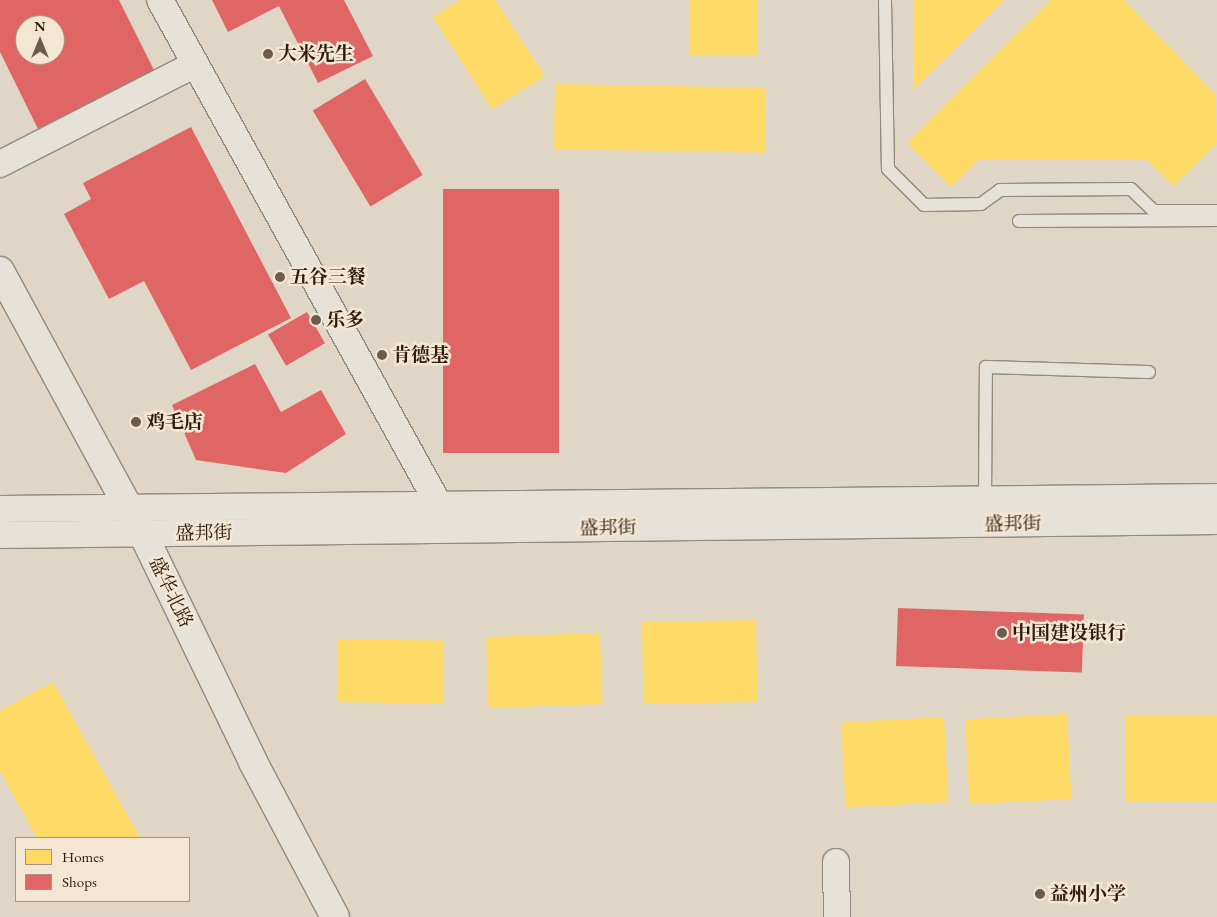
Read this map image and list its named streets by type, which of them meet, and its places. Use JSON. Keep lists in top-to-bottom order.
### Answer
{
  "streets": {
    "street": ["盛邦街", "盛华北路"]
  },
  "crossings": [
    ["盛邦街", "盛华北路"]
  ],
  "places": [
    "大米先生",
    "五谷三餐",
    "乐多",
    "肯德基",
    "鸡毛店",
    "中国建设银行",
    "益州小学"
  ],
  "legend": ["Homes", "Shops"],
  "north": "top"
}
